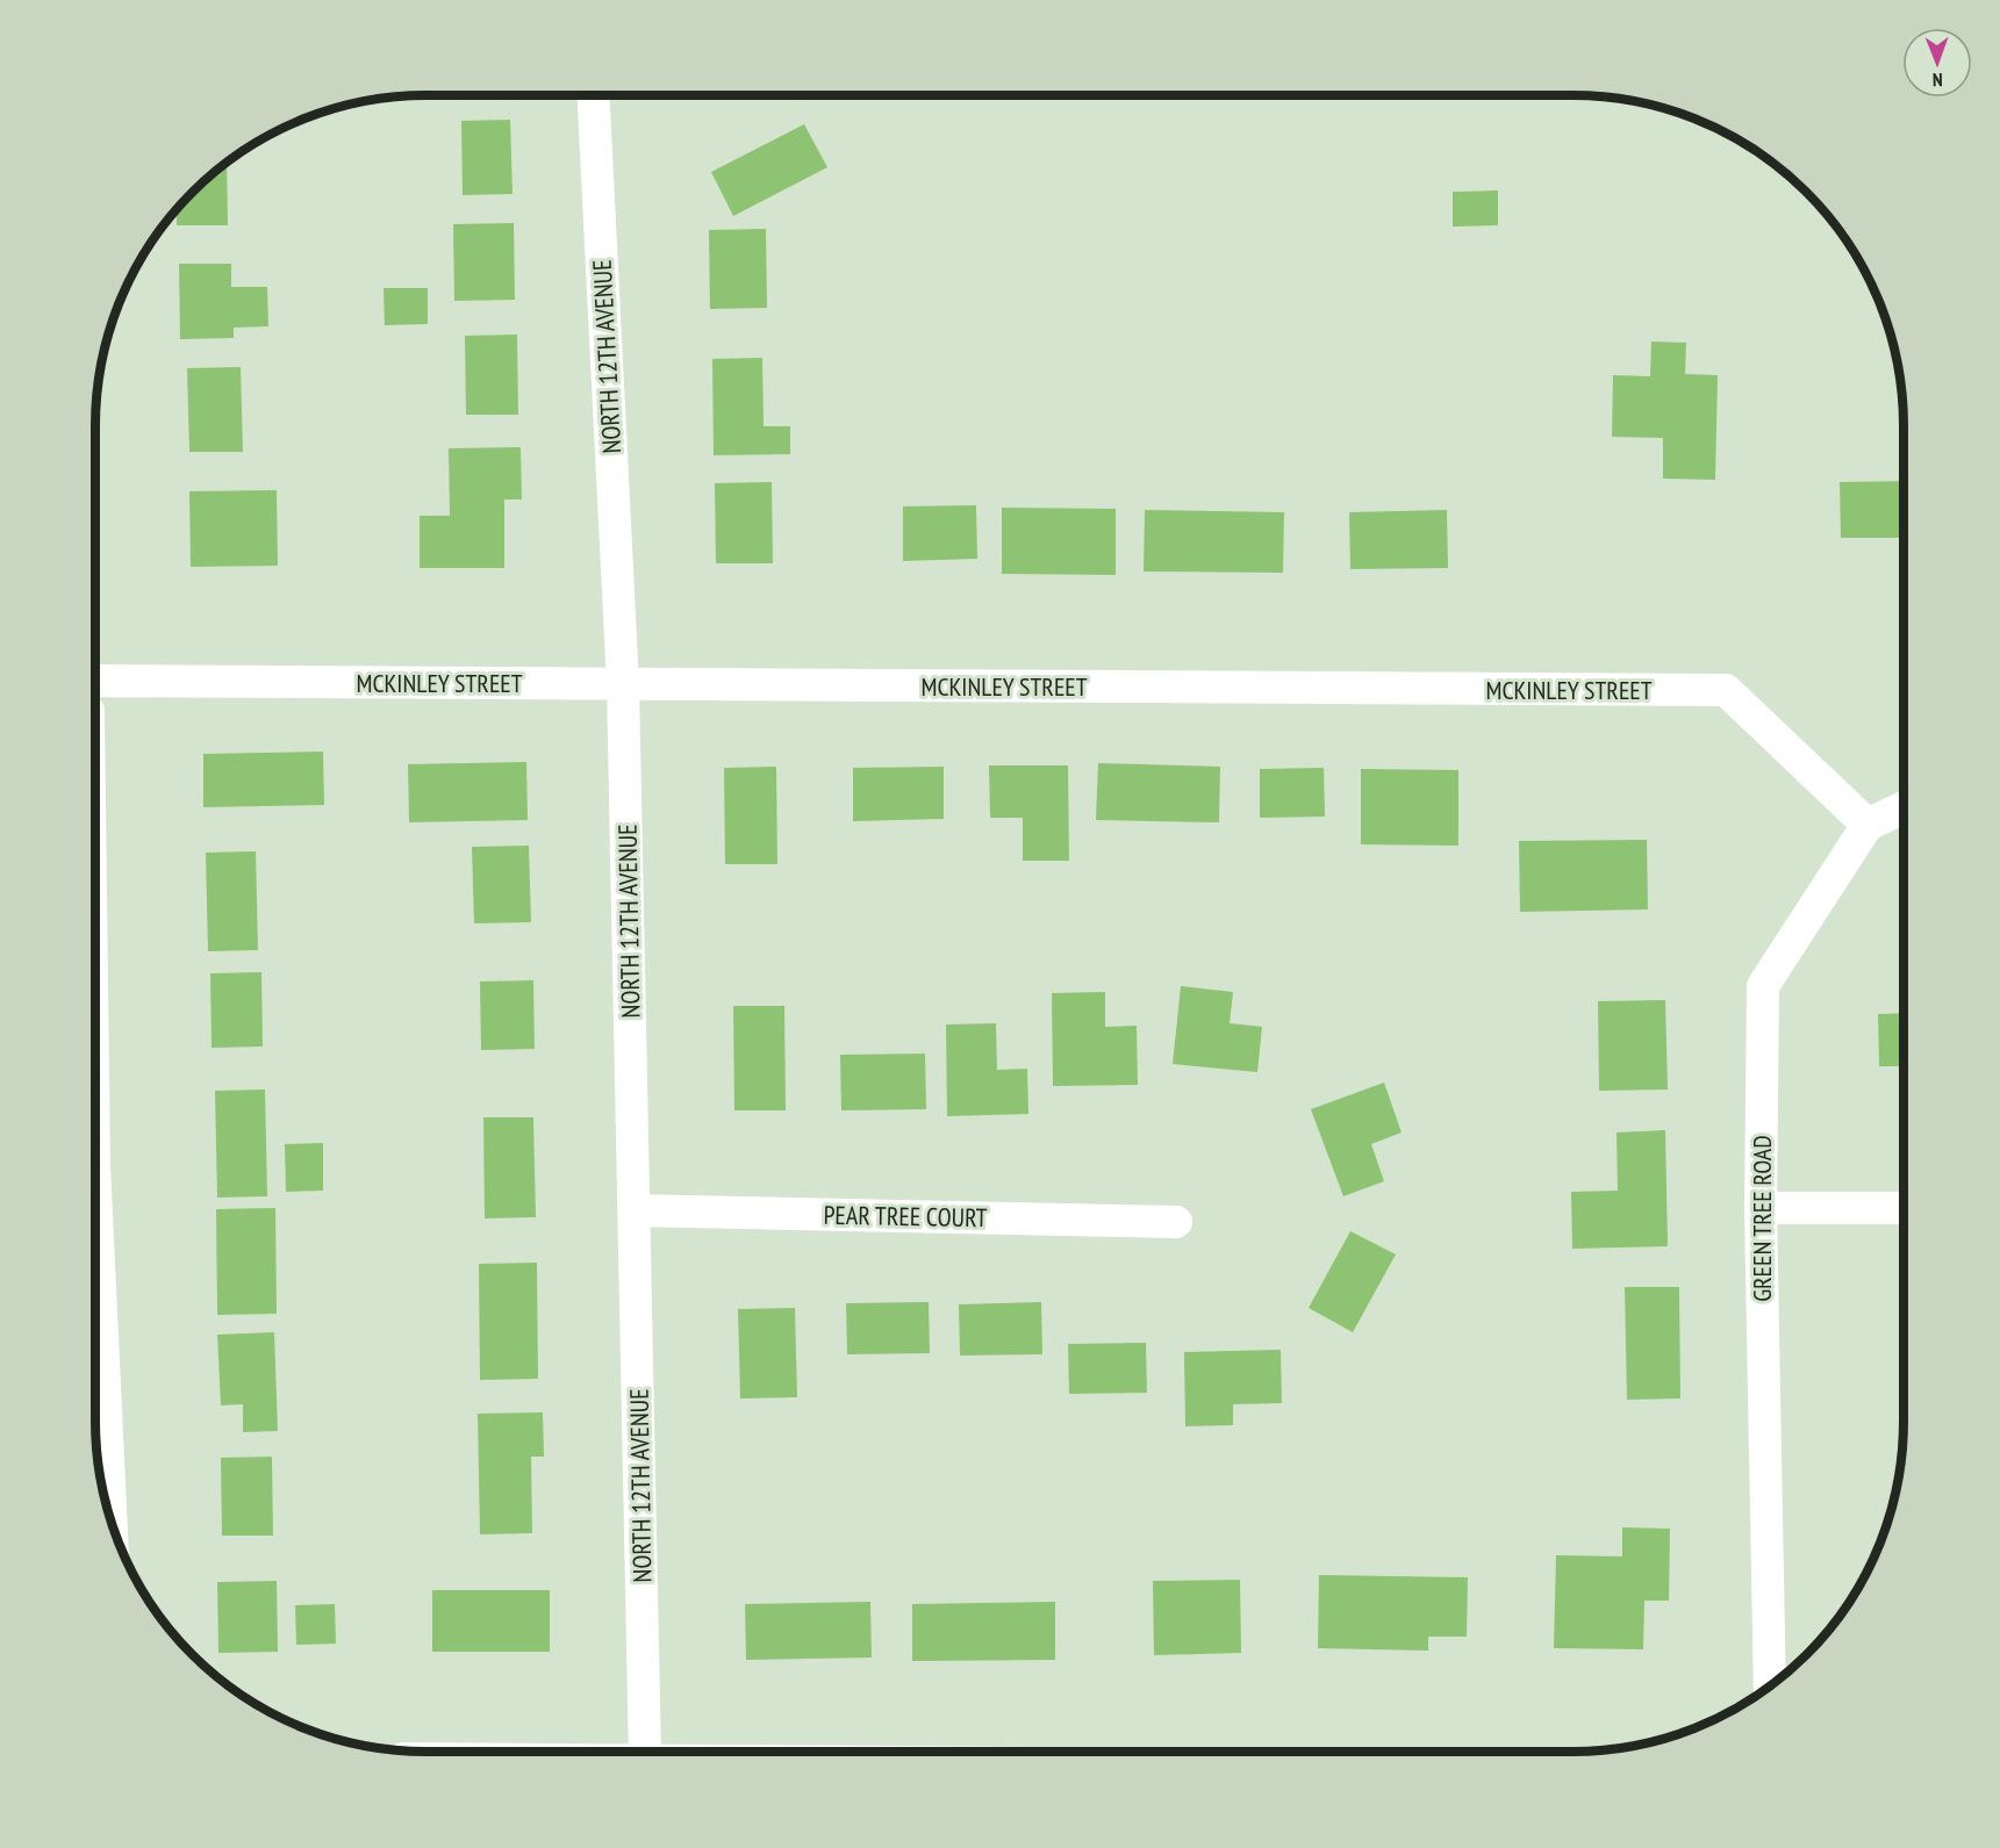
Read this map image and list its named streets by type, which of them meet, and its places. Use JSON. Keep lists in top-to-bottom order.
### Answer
{
  "streets": {
    "street": [
      "NORTH 12TH AVENUE",
      "MCKINLEY STREET",
      "PEAR TREE COURT",
      "GREEN TREE ROAD"
    ]
  },
  "crossings": [
    ["NORTH 12TH AVENUE", "MCKINLEY STREET"],
    ["NORTH 12TH AVENUE", "PEAR TREE COURT"],
    ["MCKINLEY STREET", "GREEN TREE ROAD"]
  ],
  "north": "bottom"
}
